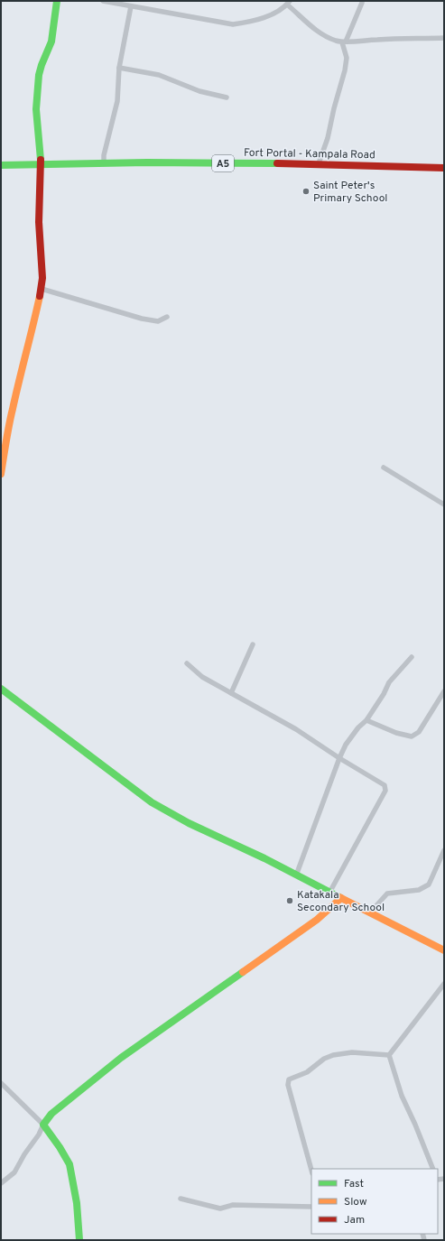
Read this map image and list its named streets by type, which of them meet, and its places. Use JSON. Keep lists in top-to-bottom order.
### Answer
{
  "streets": {
    "street": ["Fort Portal - Kampala Road", "A5"]
  },
  "places": ["Saint Peter's Primary School", "Katakala Secondary School"],
  "legend": ["Fast", "Slow", "Jam"]
}
